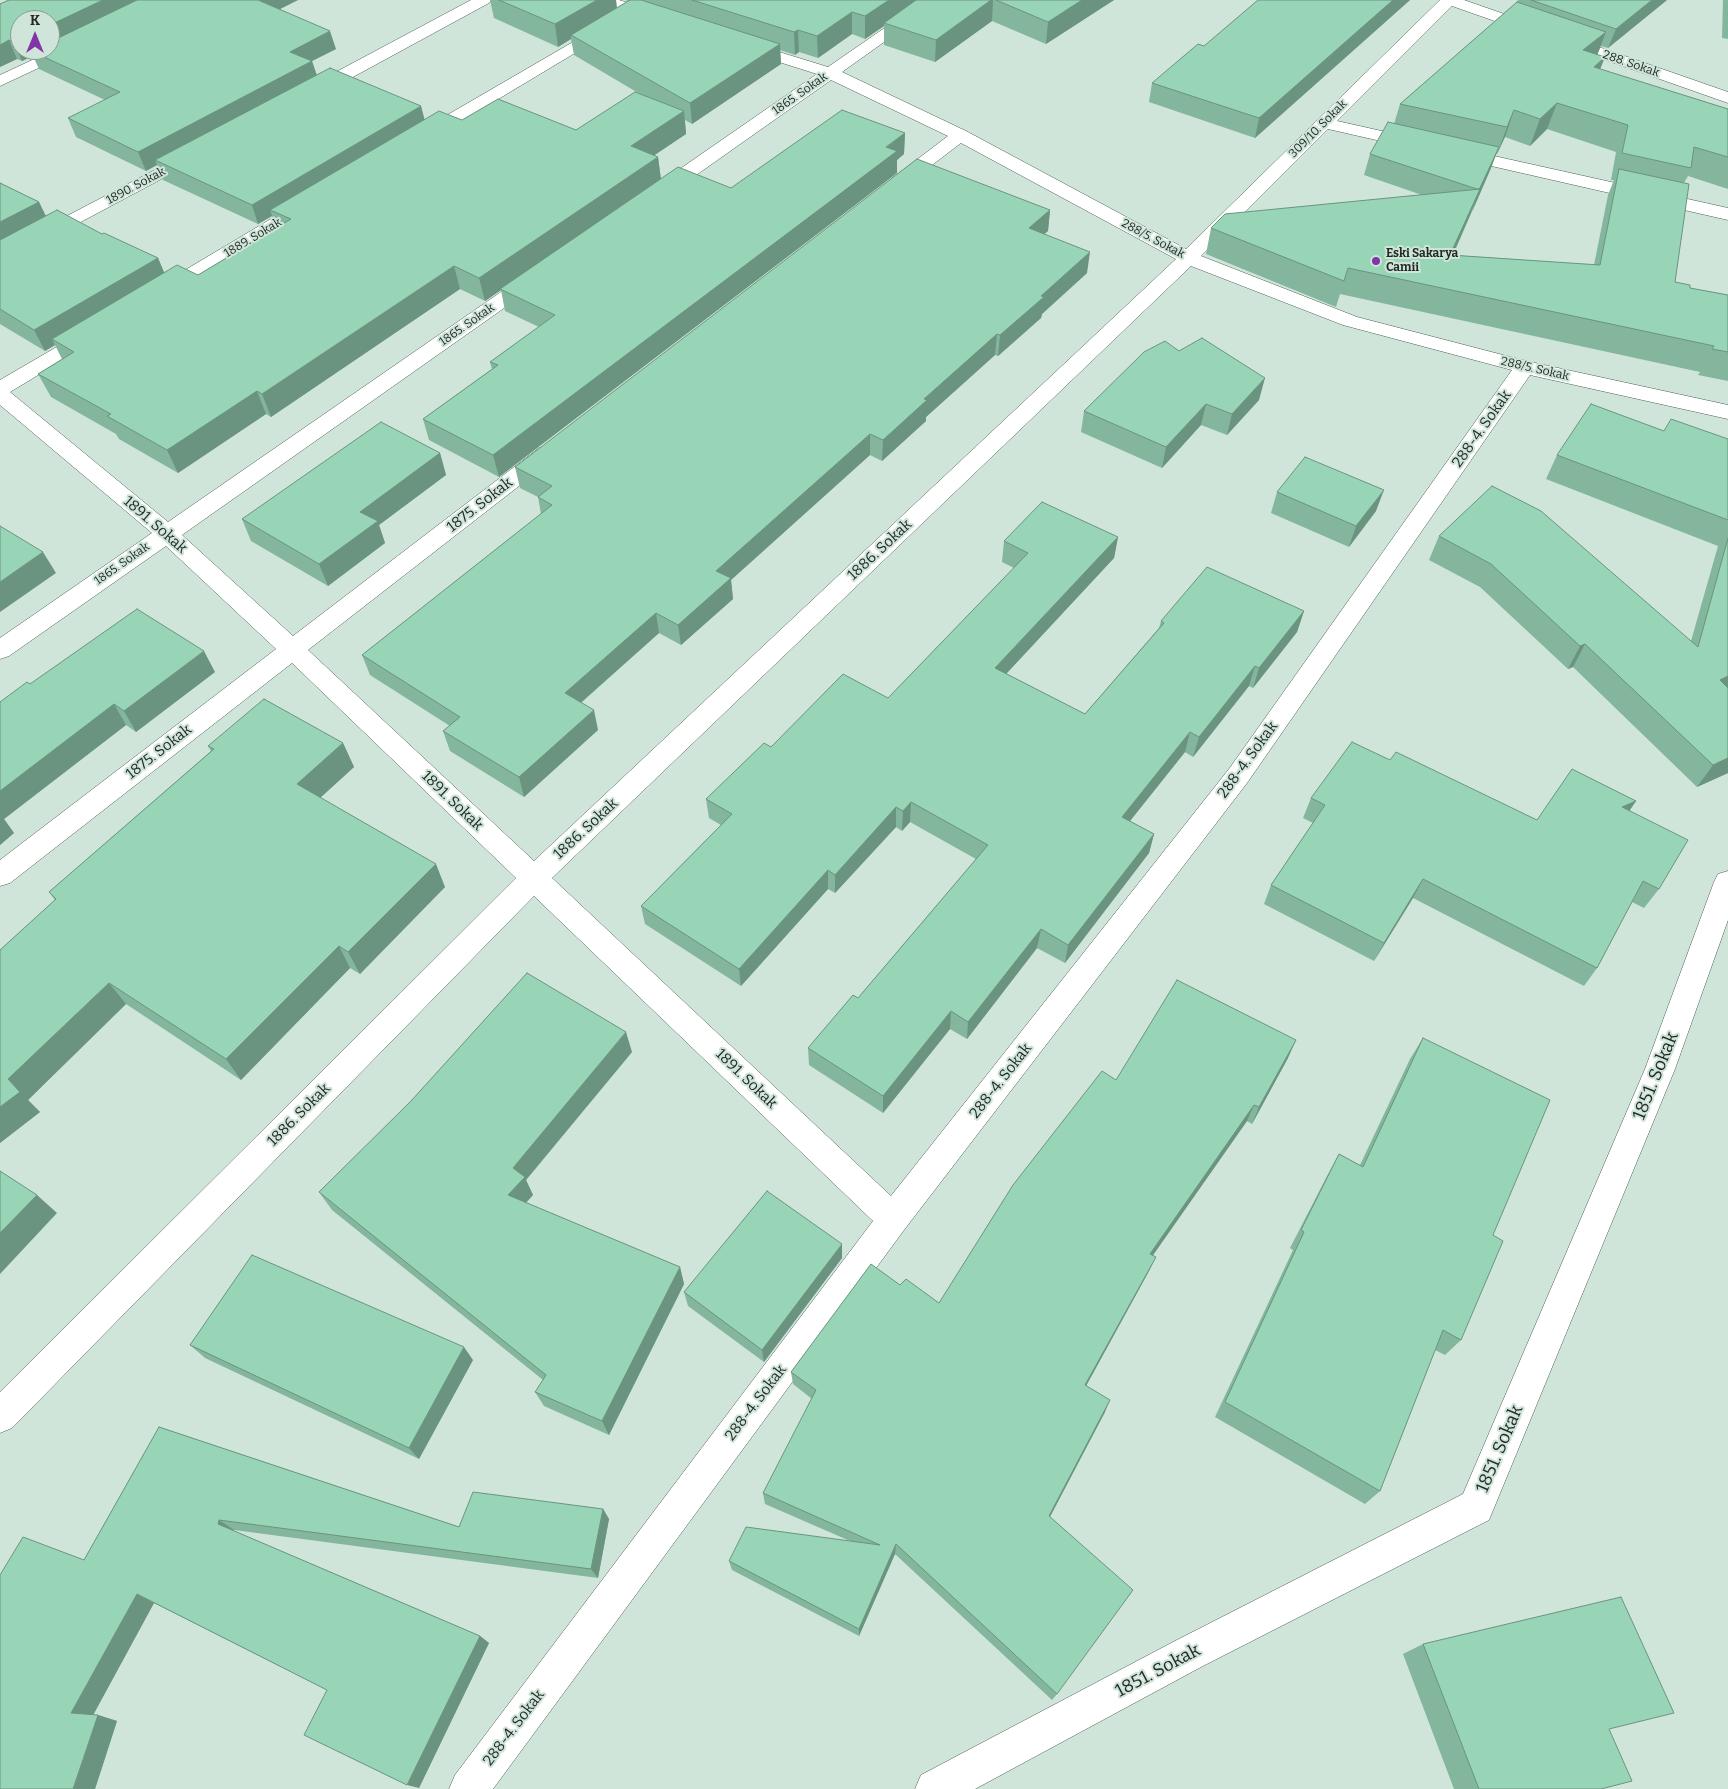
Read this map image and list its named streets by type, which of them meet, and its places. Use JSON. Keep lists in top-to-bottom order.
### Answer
{
  "streets": {
    "street": [
      "288. Sokak",
      "1865. Sokak",
      "309/10. Sokak",
      "1890. Sokak",
      "1889. Sokak",
      "288/5. Sokak",
      "288-4. Sokak",
      "1875. Sokak",
      "1891. Sokak",
      "1886. Sokak",
      "1851. Sokak"
    ]
  },
  "crossings": [
    ["288. Sokak", "309/10. Sokak"],
    ["1865. Sokak", "288/5. Sokak"],
    ["1865. Sokak", "1891. Sokak"],
    ["309/10. Sokak", "288/5. Sokak"],
    ["309/10. Sokak", "1886. Sokak"],
    ["288/5. Sokak", "288-4. Sokak"],
    ["288/5. Sokak", "1886. Sokak"],
    ["288-4. Sokak", "1891. Sokak"],
    ["1875. Sokak", "1891. Sokak"],
    ["1891. Sokak", "1886. Sokak"]
  ],
  "places": ["Eski Sakarya Camii"],
  "north": "top"
}
